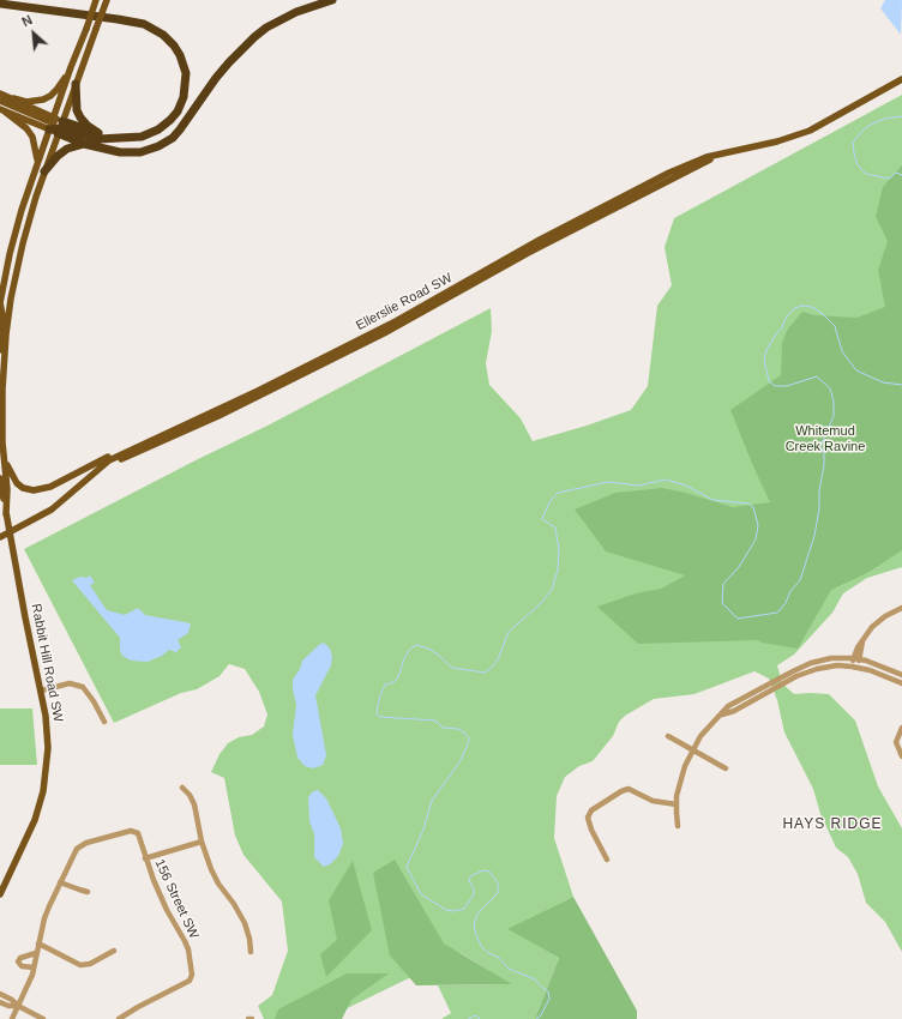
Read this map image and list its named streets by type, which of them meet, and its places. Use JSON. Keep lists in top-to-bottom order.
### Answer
{
  "streets": {
    "main road": ["Ellerslie Road SW", "Rabbit Hill Road SW"],
    "street": ["156 Street SW"]
  },
  "crossings": [
    ["Ellerslie Road SW", "Rabbit Hill Road SW"]
  ],
  "districts": ["HAYS RIDGE"],
  "parks": ["Whitemud Creek Ravine"],
  "north": "top left"
}
